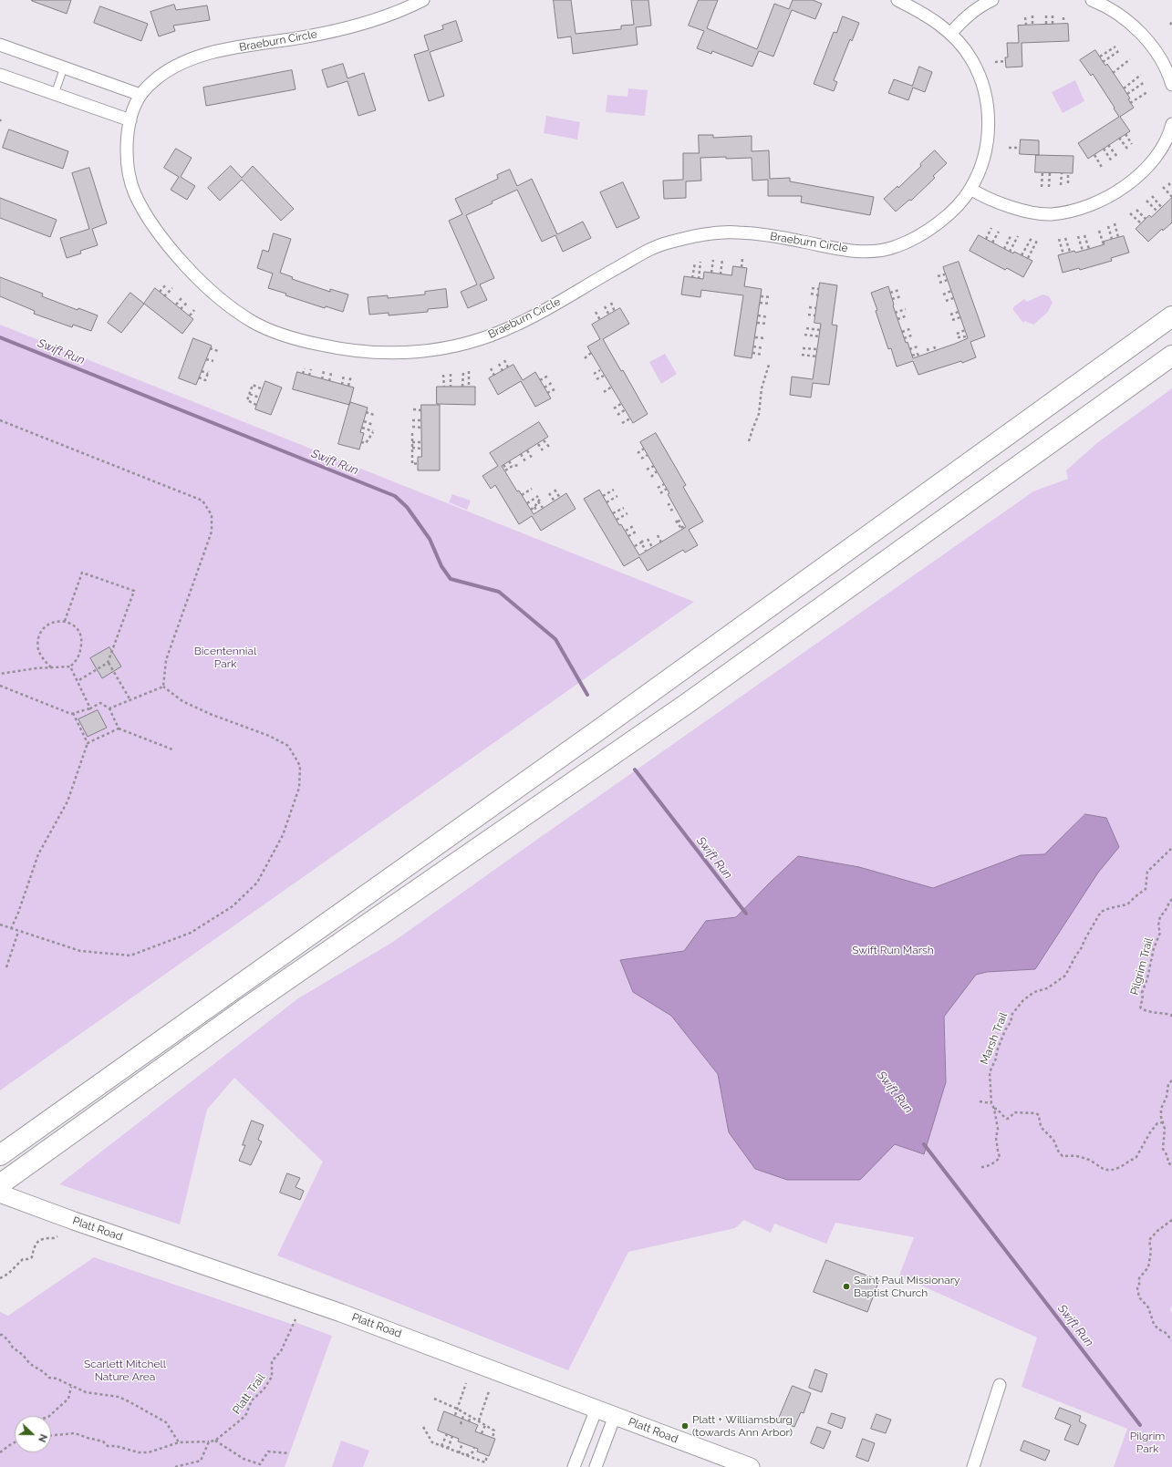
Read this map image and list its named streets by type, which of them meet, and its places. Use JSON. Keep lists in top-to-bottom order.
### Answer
{
  "streets": {
    "main road": ["Platt Road"],
    "street": ["Braeburn Circle"],
    "path": ["Pilgrim Trail", "Marsh Trail", "Platt Trail"]
  },
  "water": ["Swift Run"],
  "parks": [
    "Bicentennial Park",
    "Swift Run Marsh",
    "Scarlett Mitchell Nature Area",
    "Pilgrim Park"
  ],
  "places": ["Saint Paul Missionary Baptist Church", "Platt + Williamsburg (towards Ann Arbor)"],
  "north": "right"
}
